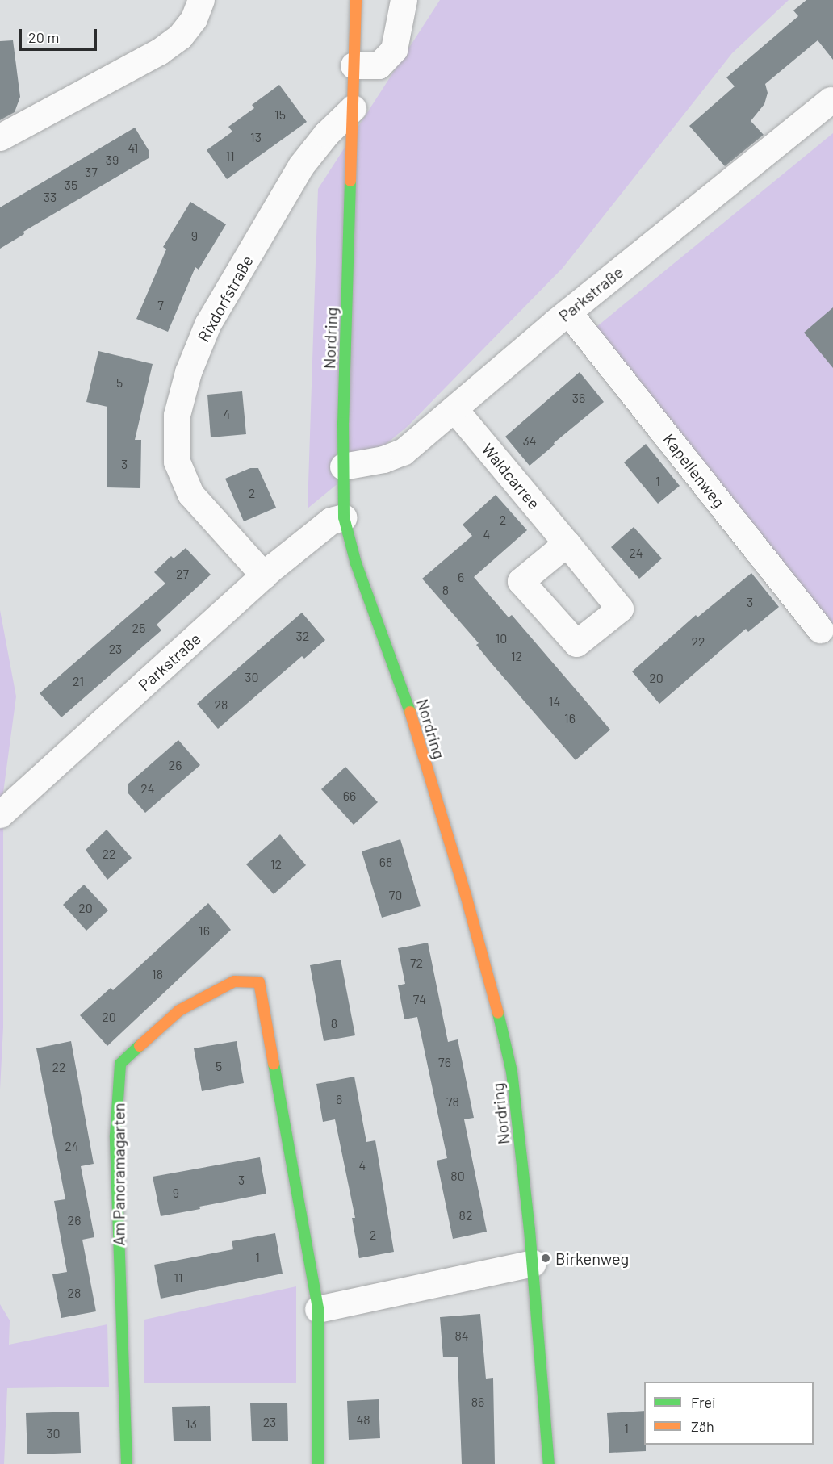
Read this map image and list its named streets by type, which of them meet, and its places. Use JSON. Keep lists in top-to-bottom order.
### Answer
{
  "streets": {
    "street": [
      "Parkstraße",
      "Rixdorfstraße",
      "Nordring",
      "Kapellenweg",
      "Waldcarree",
      "Am Panoramagarten"
    ]
  },
  "crossings": [
    ["Parkstraße", "Rixdorfstraße"],
    ["Parkstraße", "Nordring"],
    ["Parkstraße", "Kapellenweg"],
    ["Parkstraße", "Waldcarree"],
    ["Rixdorfstraße", "Nordring"]
  ],
  "places": ["Birkenweg"],
  "house_numbers": [
    "15",
    "13",
    "41",
    "11",
    "39",
    "37",
    "35",
    "33",
    "9",
    "7",
    "5",
    "36",
    "4",
    "34",
    "3",
    "1",
    "2",
    "2",
    "4",
    "24",
    "27",
    "6",
    "8",
    "3",
    "25",
    "32",
    "10",
    "22",
    "23",
    "12",
    "30",
    "20",
    "21",
    "14",
    "28",
    "16",
    "26",
    "24",
    "66",
    "22",
    "68",
    "12",
    "70",
    "20",
    "16",
    "72",
    "18",
    "74",
    "20",
    "8",
    "76",
    "5",
    "22",
    "6",
    "78",
    "24",
    "4",
    "80",
    "3",
    "9",
    "82",
    "26",
    "2",
    "1",
    "11",
    "28",
    "84",
    "86",
    "48",
    "23",
    "13",
    "1",
    "30"
  ],
  "legend": ["Frei", "Zäh"],
  "scale_bar": "20 m"
}
